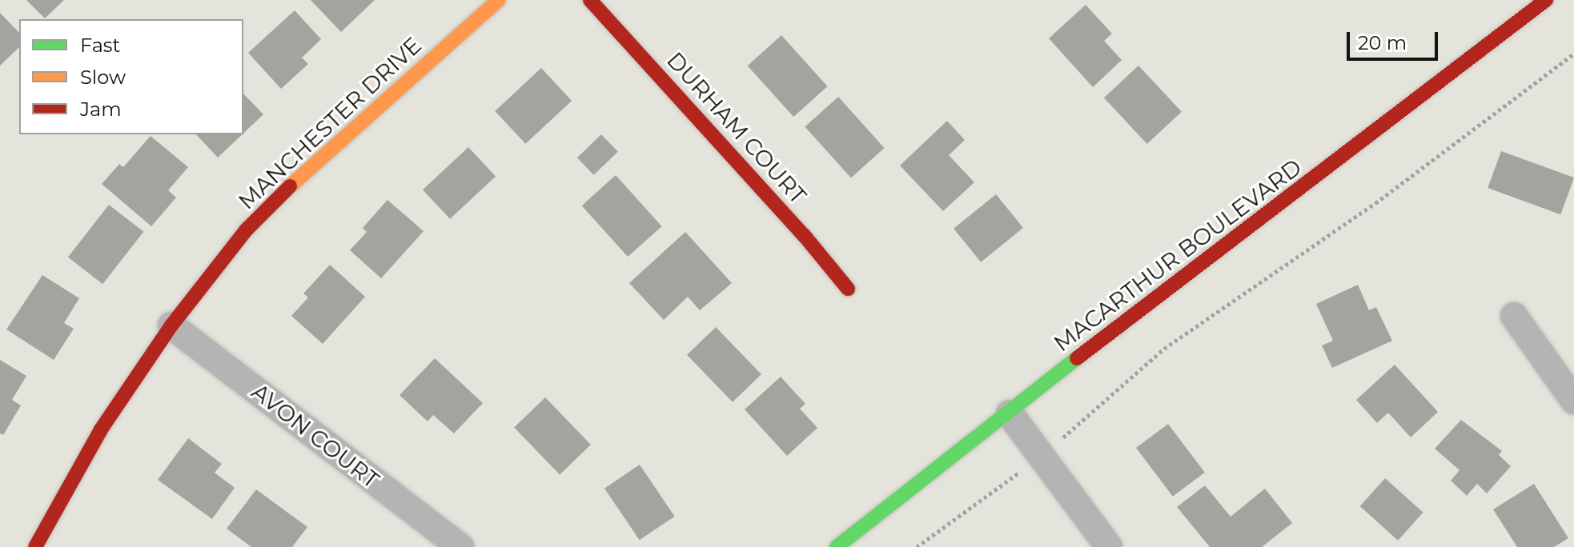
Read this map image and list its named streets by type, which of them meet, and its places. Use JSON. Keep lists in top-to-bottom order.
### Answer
{
  "streets": {
    "street": [
      "MANCHESTER DRIVE",
      "DURHAM COURT",
      "MACARTHUR BOULEVARD",
      "AVON COURT"
    ]
  },
  "crossings": [
    ["MANCHESTER DRIVE", "AVON COURT"]
  ],
  "legend": ["Fast", "Slow", "Jam"],
  "scale_bar": "20 m"
}
